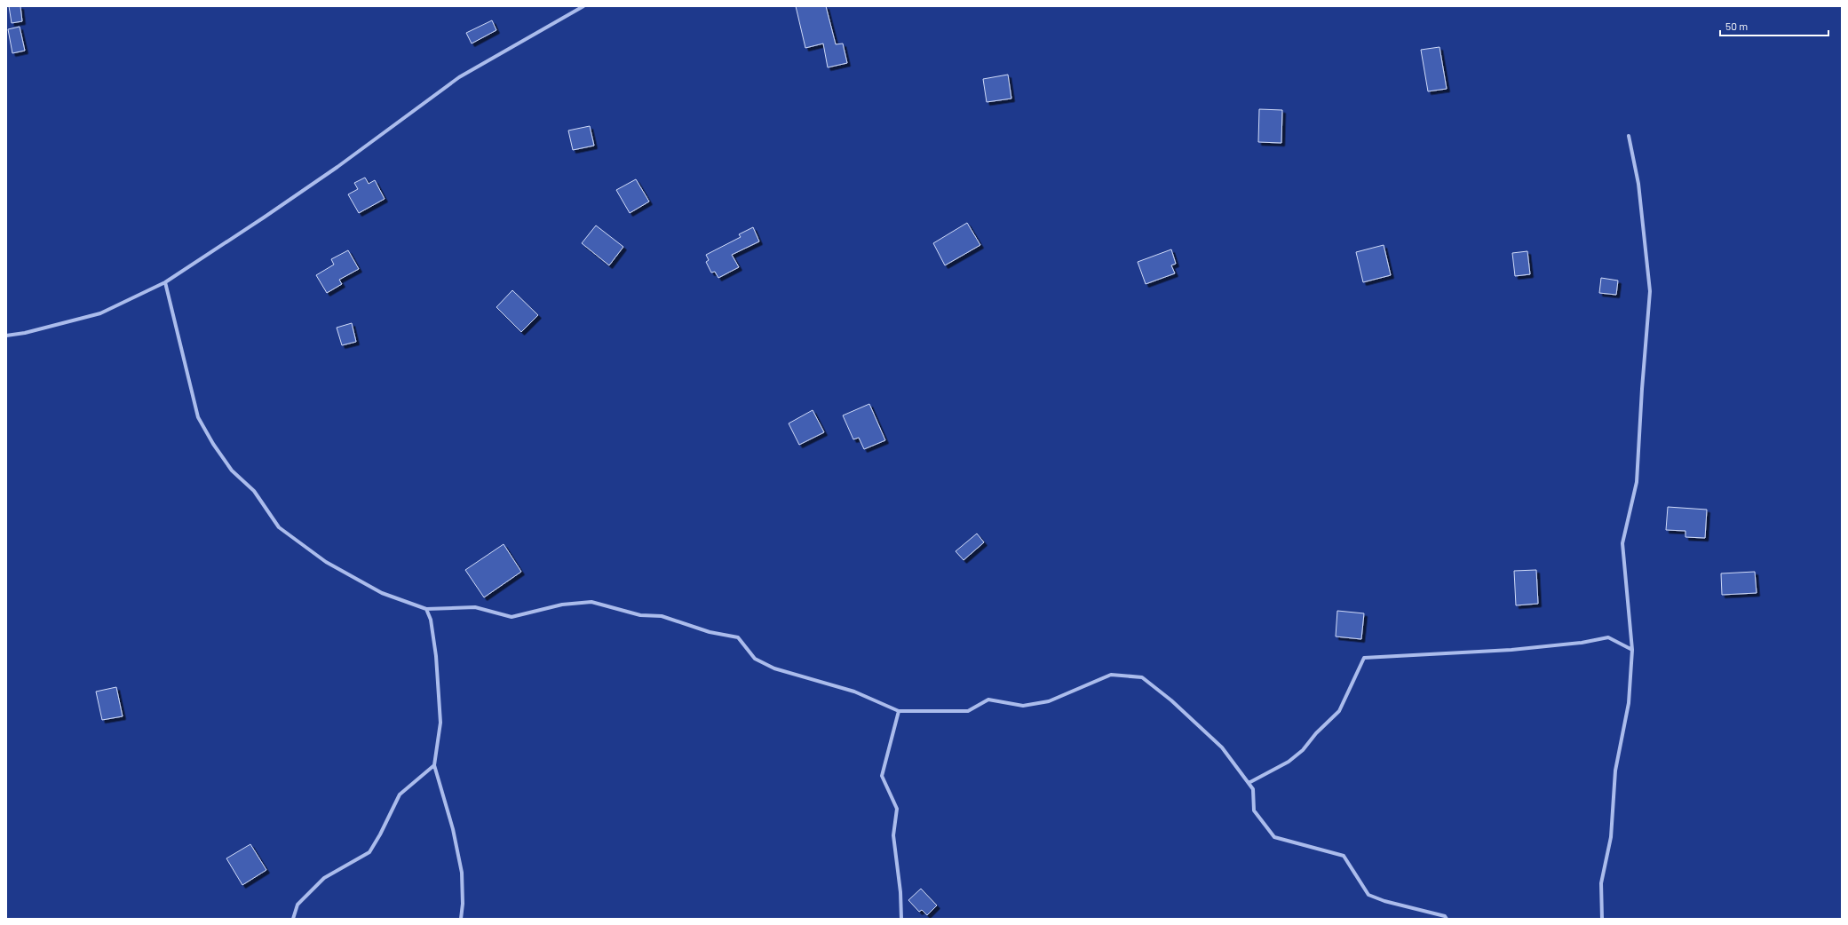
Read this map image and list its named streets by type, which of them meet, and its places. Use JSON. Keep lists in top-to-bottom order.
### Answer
{
  "scale_bar": "50 m"
}
